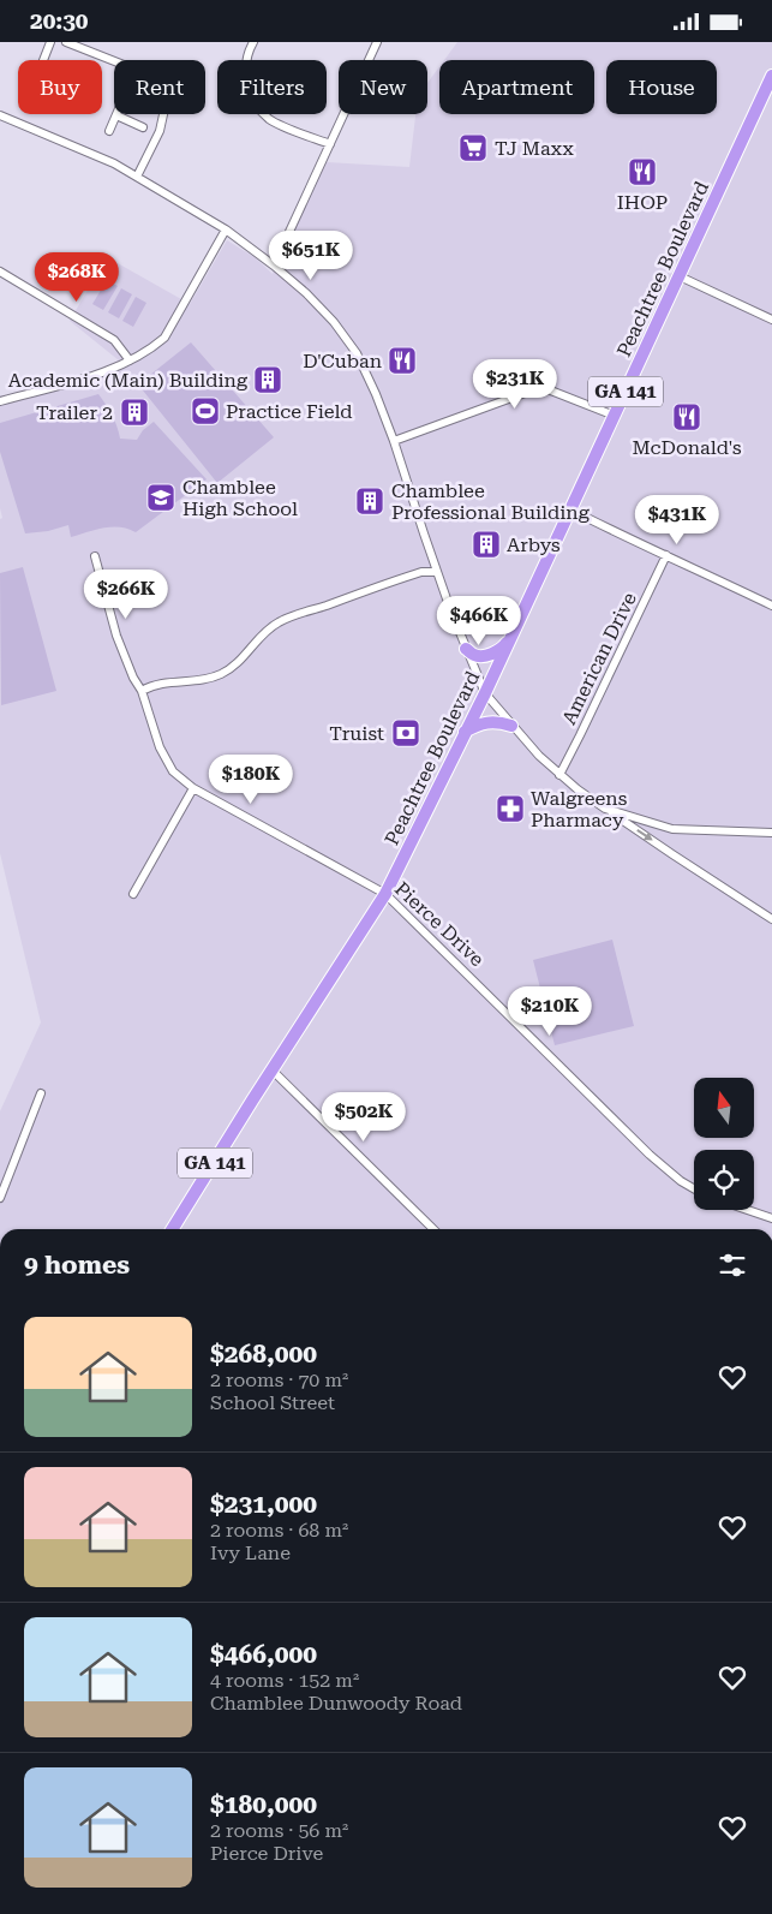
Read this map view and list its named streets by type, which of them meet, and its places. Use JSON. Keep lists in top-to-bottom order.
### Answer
{
  "streets": {
    "highway": ["Peachtree Boulevard", "GA 141"],
    "street": ["American Drive", "Pierce Drive"]
  },
  "crossings": [
    ["Peachtree Boulevard", "Pierce Drive"]
  ],
  "places": {
    "supermarket": ["TJ Maxx"],
    "restaurant": ["IHOP", "D'Cuban", "McDonald's"],
    "building": [
      "Academic (Main) Building",
      "Trailer 2",
      "Chamblee Professional Building",
      "Arbys"
    ],
    "sports": ["Practice Field"],
    "school or university": ["Chamblee High School"],
    "bank": ["Truist"],
    "pharmacy": ["Walgreens Pharmacy"]
  },
  "north": "top",
  "page": {
    "status": "20:30",
    "chip": [
      "Buy",
      "Rent",
      "Filters",
      "New",
      "Apartment",
      "House"
    ],
    "price": [
      "$651K",
      "$268K",
      "$231K",
      "$431K",
      "$266K",
      "$466K",
      "$180K",
      "$210K",
      "$502K"
    ],
    "heading": "9 homes",
    "list": [
      {
        "name": "$268,000",
        "note": "2 rooms · 70 m² · School Street"
      },
      {
        "name": "$231,000",
        "note": "2 rooms · 68 m² · Ivy Lane"
      },
      {
        "name": "$466,000",
        "note": "4 rooms · 152 m² · Chamblee Dunwoody Road"
      },
      {
        "name": "$180,000",
        "note": "2 rooms · 56 m² · Pierce Drive"
      }
    ]
  }
}
